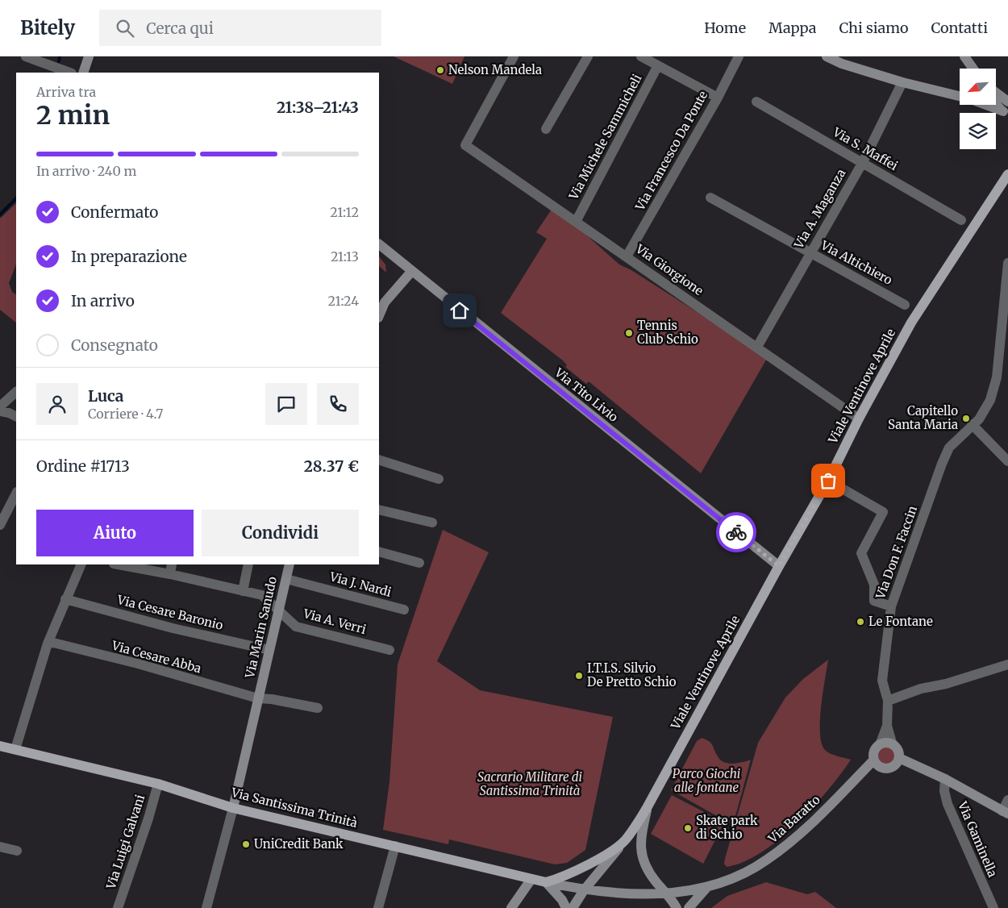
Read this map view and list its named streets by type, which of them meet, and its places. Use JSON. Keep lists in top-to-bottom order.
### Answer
{
  "streets": {
    "main road": ["Viale Ventinove Aprile", "Via Santissima Trinità"],
    "street": [
      "Via Michele Sammicheli",
      "Via S. Maffei",
      "Via Francesco Da Ponte",
      "Via A. Maganza",
      "Via Altichiero",
      "Via Giorgione",
      "Via Tito Livio",
      "Via Don F. Faccin",
      "Via J. Nardi",
      "Via Cesare Baronio",
      "Via A. Verri",
      "Via Marin Sanudo",
      "Via Cesare Abba",
      "Via Baratto",
      "Via Gaminella",
      "Via Luigi Galvani"
    ]
  },
  "crossings": [
    ["Via Michele Sammicheli", "Via Giorgione"],
    ["Via S. Maffei", "Via A. Maganza"],
    ["Via Francesco Da Ponte", "Via Giorgione"],
    ["Via A. Maganza", "Via Altichiero"],
    ["Via A. Maganza", "Via Giorgione"],
    ["Via Giorgione", "Viale Ventinove Aprile"],
    ["Viale Ventinove Aprile", "Via Tito Livio"],
    ["Viale Ventinove Aprile", "Via Santissima Trinità"],
    ["Viale Ventinove Aprile", "Via Baratto"],
    ["Via Don F. Faccin", "Via Baratto"],
    ["Via J. Nardi", "Via Marin Sanudo"],
    ["Via Cesare Baronio", "Via Marin Sanudo"],
    ["Via A. Verri", "Via Marin Sanudo"],
    ["Via Marin Sanudo", "Via Cesare Abba"],
    ["Via Marin Sanudo", "Via Santissima Trinità"],
    ["Via Santissima Trinità", "Via Baratto"],
    ["Via Santissima Trinità", "Via Luigi Galvani"]
  ],
  "parks": ["Parco Giochi alle fontane", "Sacrario Militare di Santissima Trinità"],
  "places": [
    "Nelson Mandela",
    "Tennis Club Schio",
    "Capitello Santa Maria",
    "Le Fontane",
    "I.T.I.S. Silvio De Pretto Schio",
    "Skate park di Schio",
    "UniCredit Bank"
  ],
  "north": "bottom left",
  "page": {
    "header": "Bitely",
    "search": "Cerca qui",
    "nav": [
      "Home",
      "Mappa",
      "Chi siamo",
      "Contatti"
    ],
    "heading": ["2 min", "Arriva tra", "21:38–21:43"],
    "panel": [
      "Luca",
      "Corriere · 4.7",
      "Ordine #1713",
      "28.37 €"
    ],
    "bar": "In arrivo · 240 m",
    "list": [
      ["Confermato", "21:12"],
      ["In preparazione", "21:13"],
      ["In arrivo", "21:24"],
      "Consegnato"
    ],
    "buttons": ["Aiuto", "Condividi"]
  }
}
